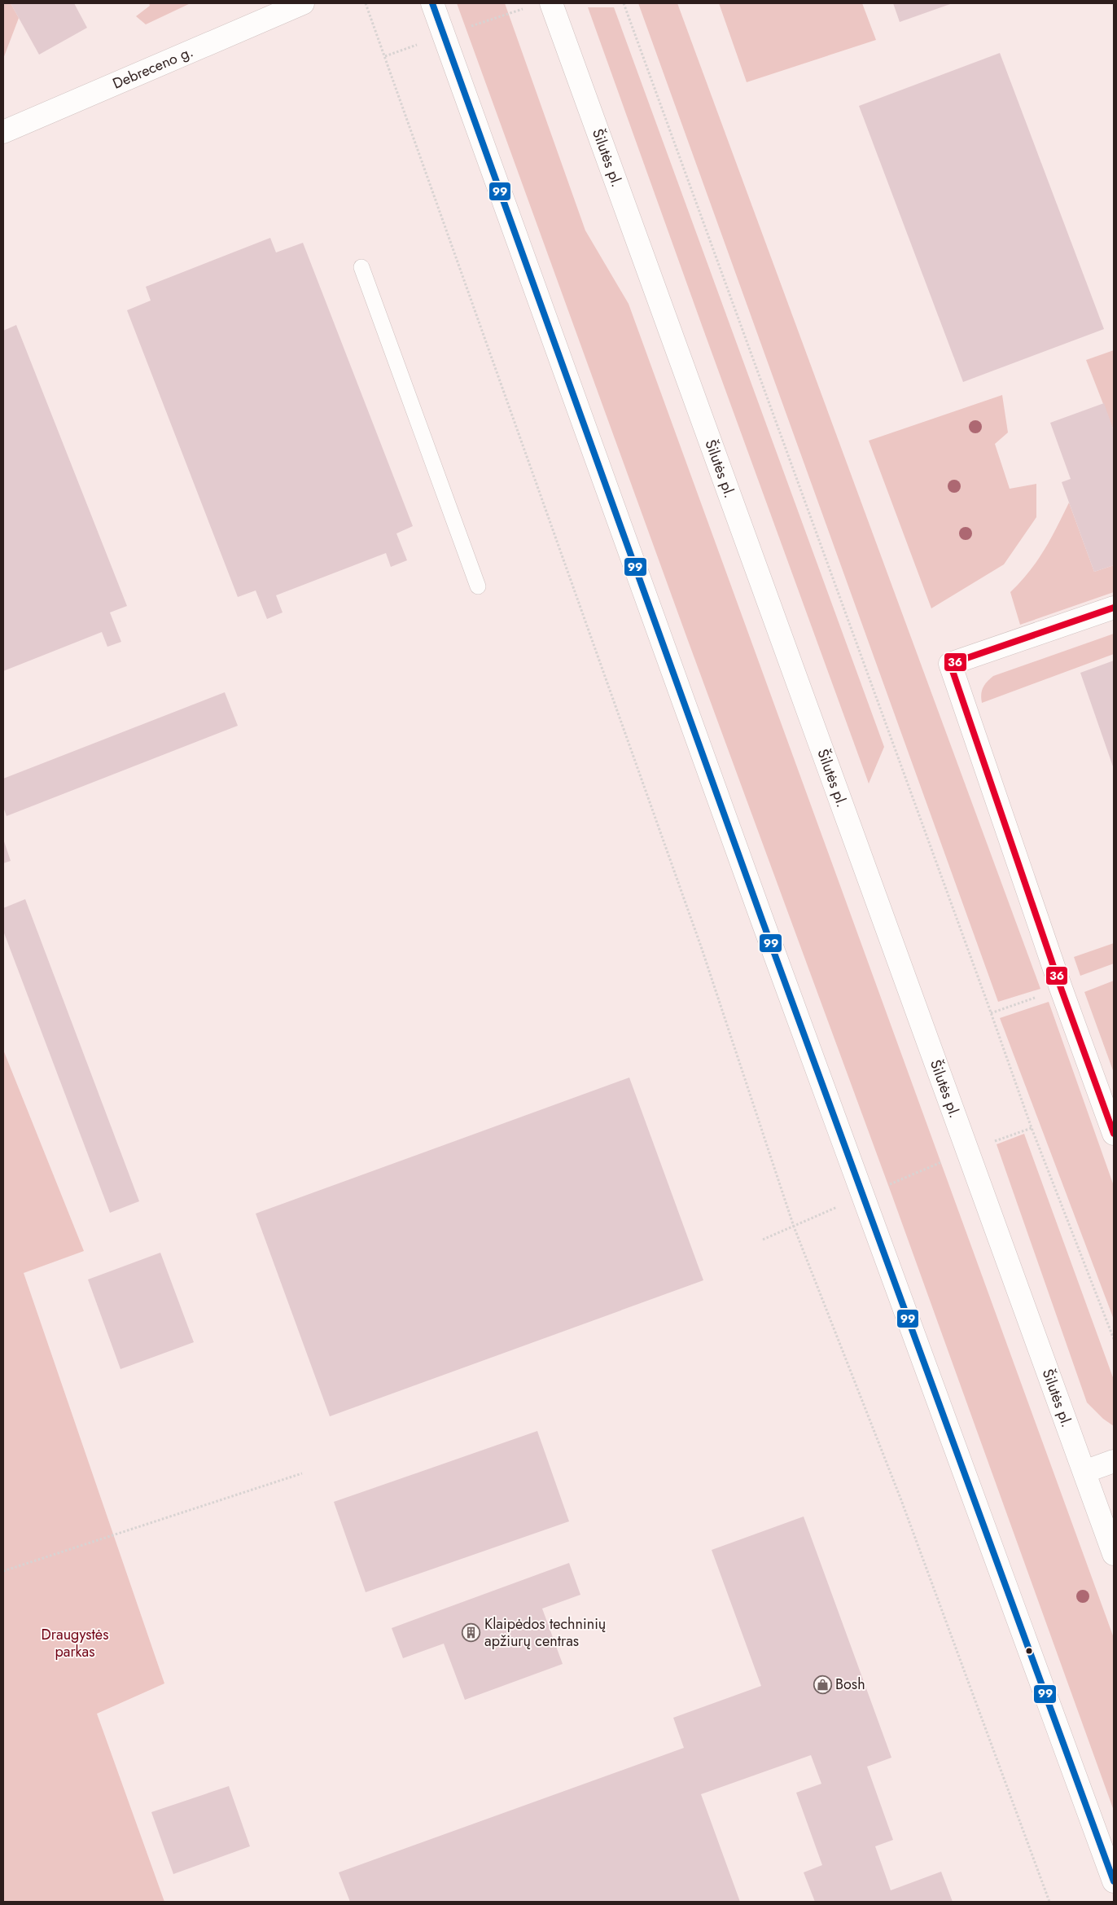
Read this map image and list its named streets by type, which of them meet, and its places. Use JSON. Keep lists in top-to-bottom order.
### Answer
{
  "streets": {
    "main road": ["Debreceno g.", "Šilutės pl."]
  },
  "parks": ["Draugystės parkas"],
  "places": {
    "building": ["Klaipėdos techninių apžiurų centras"],
    "shop": ["Bosh"]
  },
  "lines": ["transit line 99", "transit line 36"]
}
